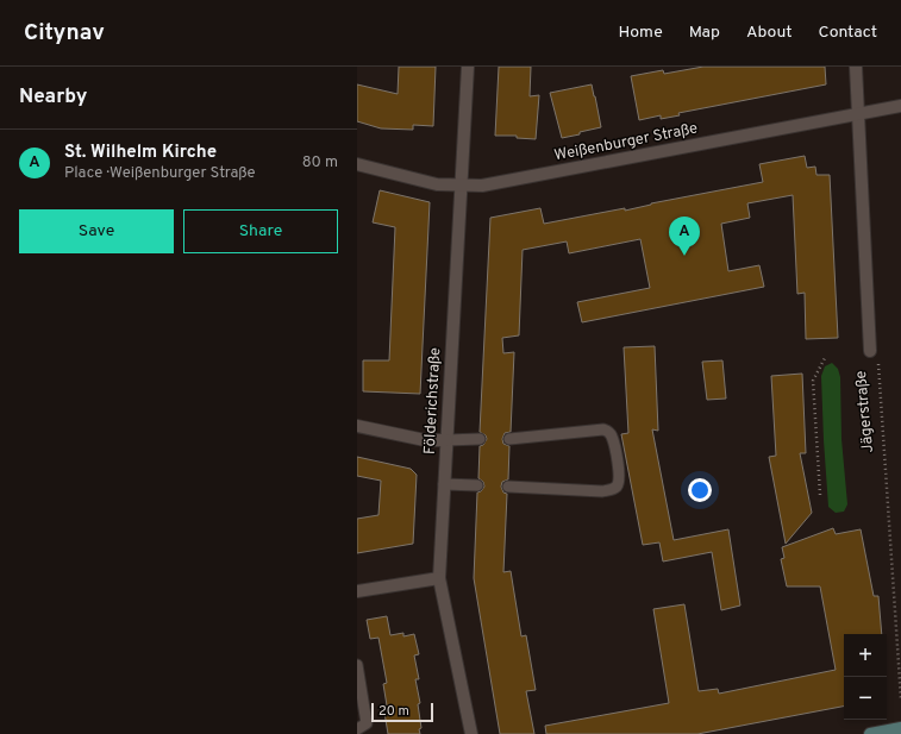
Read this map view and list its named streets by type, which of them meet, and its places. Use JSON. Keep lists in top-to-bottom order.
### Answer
{
  "streets": {
    "street": ["Weißenburger Straße", "Földerichstraße", "Jägerstraße"]
  },
  "crossings": [
    ["Weißenburger Straße", "Földerichstraße"],
    ["Weißenburger Straße", "Jägerstraße"]
  ],
  "scale_bar": "20 m",
  "page": {
    "header": "Citynav",
    "nav": [
      "Home",
      "Map",
      "About",
      "Contact"
    ],
    "heading": "Nearby",
    "list": [
      {
        "mark": "A",
        "name": "St. Wilhelm Kirche",
        "note": "Place · Weißenburger Straße",
        "value": "80 m"
      }
    ],
    "buttons": ["Save", "Share"],
    "pins": "A",
    "map_buttons": ["+", "−"],
    "scale": "20 m"
  }
}
